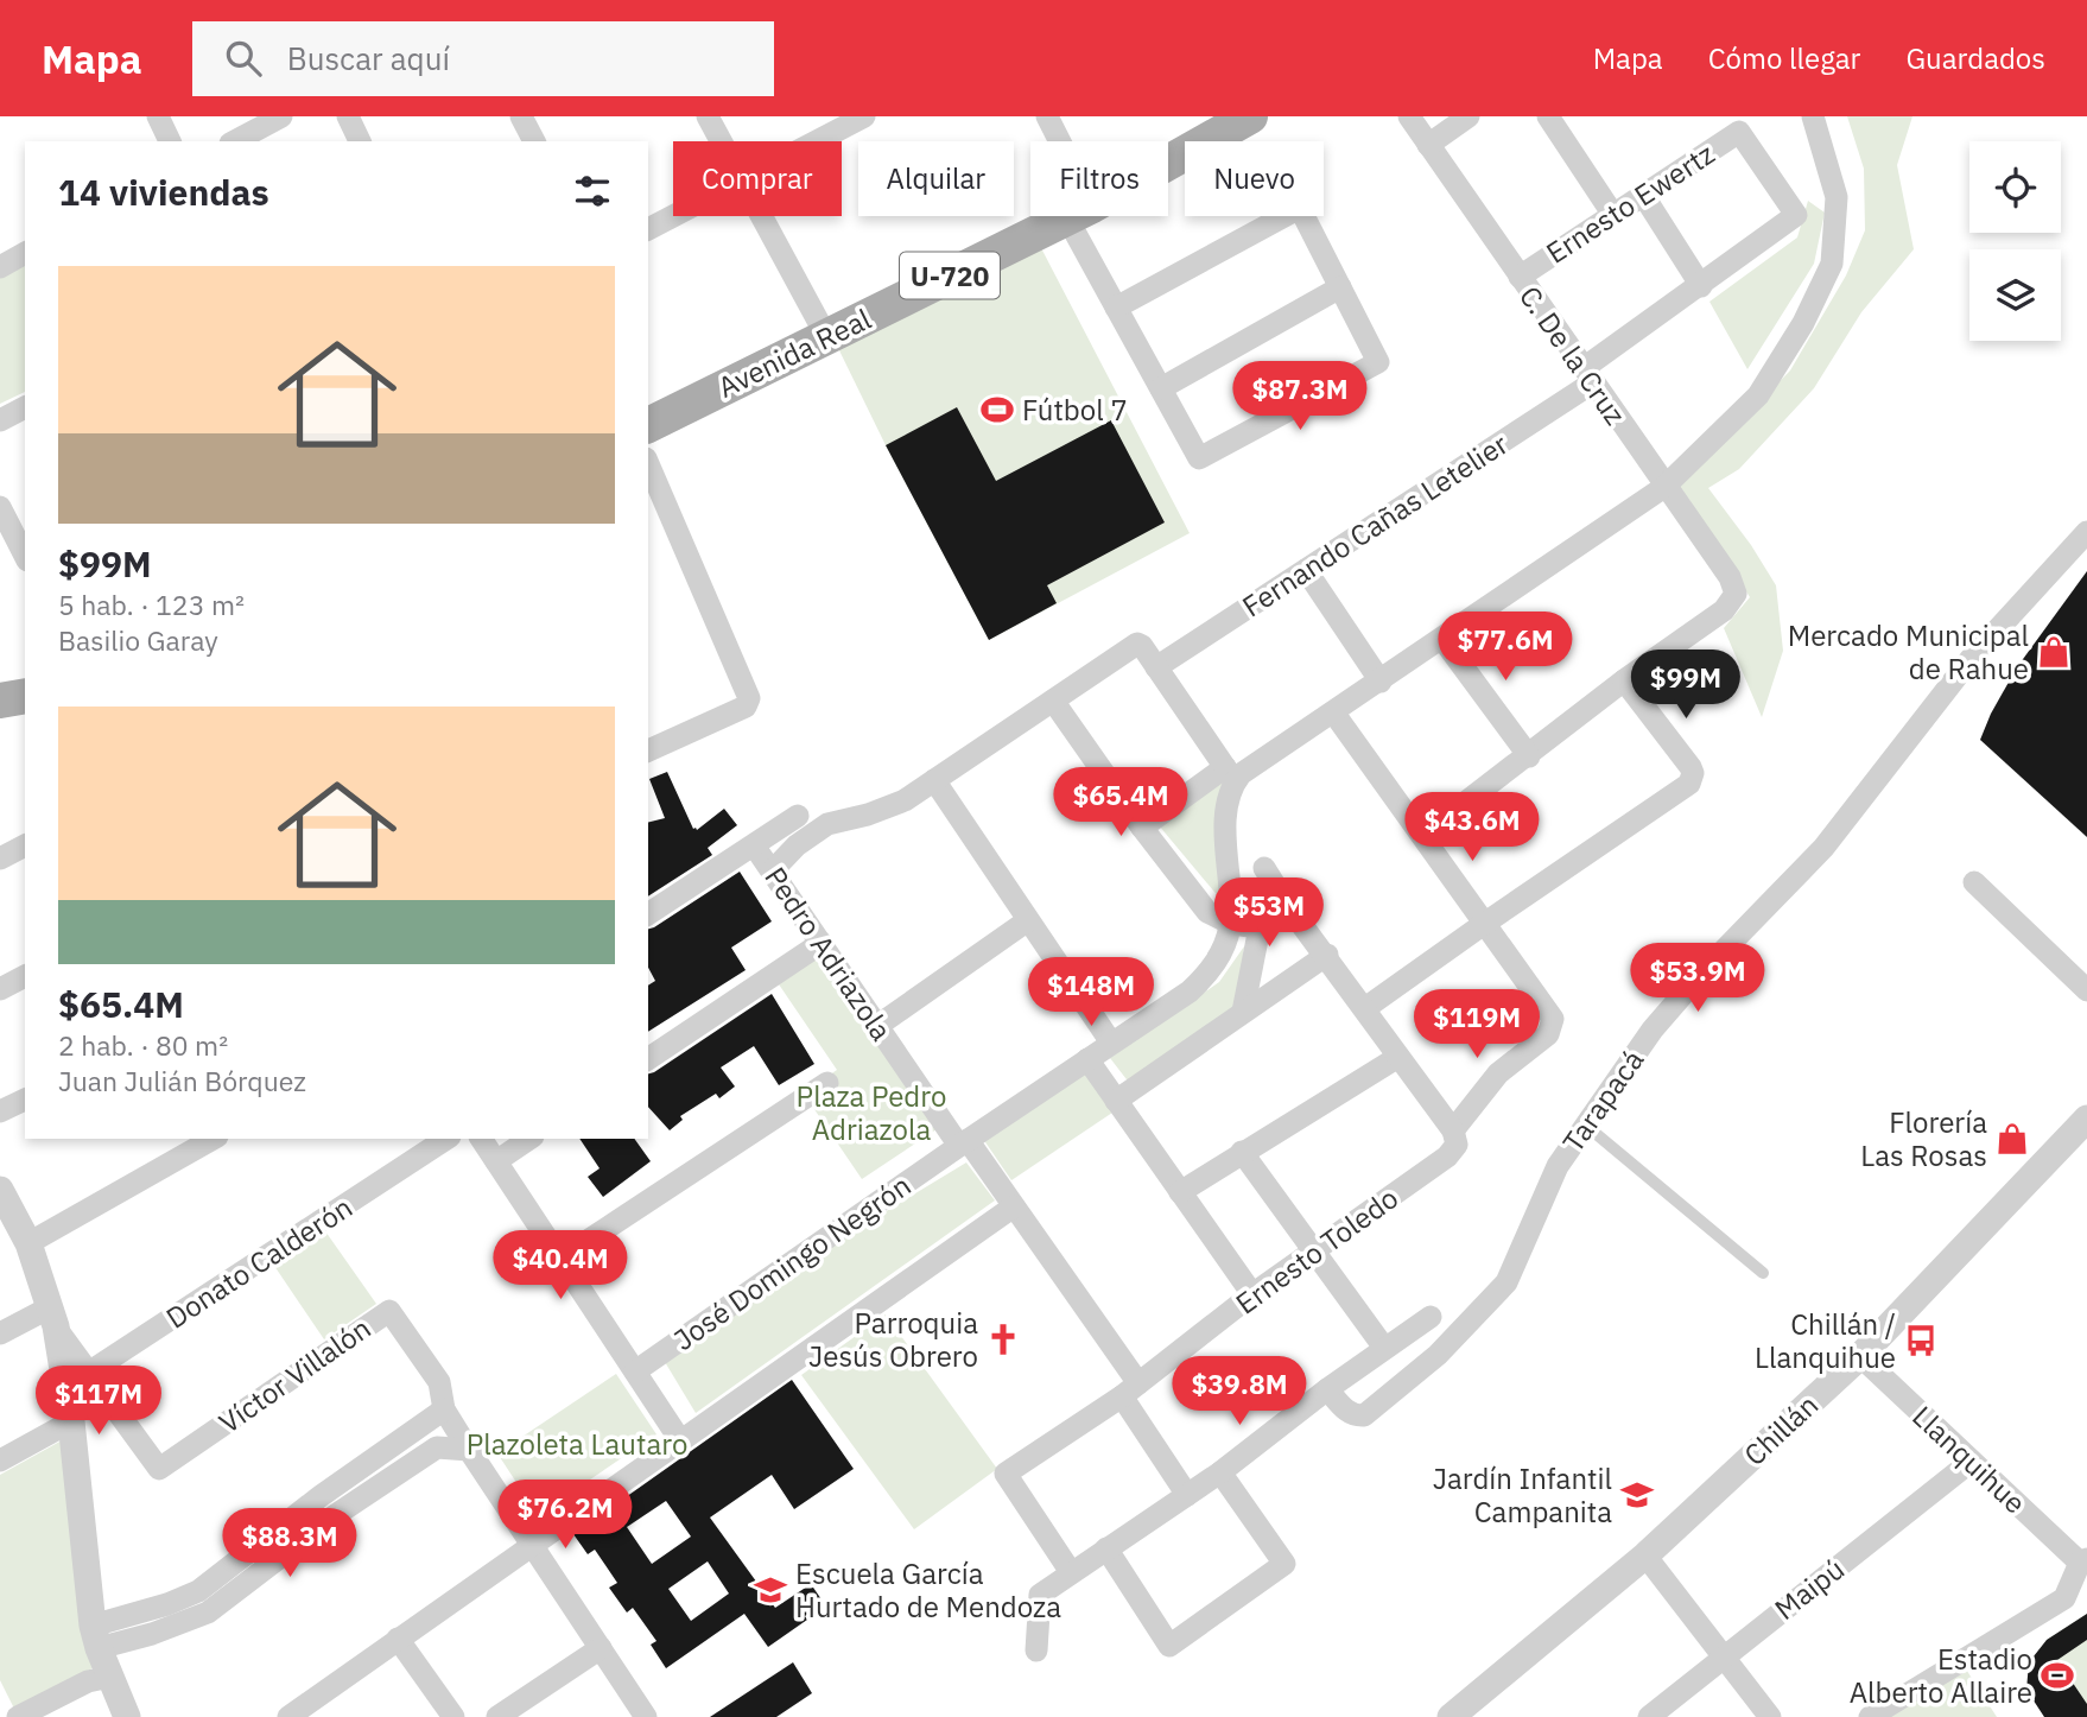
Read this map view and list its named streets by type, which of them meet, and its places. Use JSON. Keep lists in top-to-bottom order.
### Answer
{
  "streets": {
    "main road": ["U-720", "Avenida Real"],
    "street": [
      "Ernesto Ewertz",
      "C. De la Cruz",
      "Fernando Cañas Letelier",
      "Pedro Adriazola",
      "Tarapacá",
      "Ernesto Toledo",
      "Donato Calderón",
      "José Domingo Negrón",
      "Víctor Villalón",
      "Chillán",
      "Llanquihue",
      "Maipú"
    ]
  },
  "crossings": [
    ["Ernesto Ewertz", "C. De la Cruz"],
    ["Ernesto Ewertz", "Fernando Cañas Letelier"],
    ["C. De la Cruz", "Fernando Cañas Letelier"],
    ["Pedro Adriazola", "Ernesto Toledo"],
    ["Pedro Adriazola", "José Domingo Negrón"],
    ["Donato Calderón", "Víctor Villalón"],
    ["Chillán", "Llanquihue"],
    ["Llanquihue", "Maipú"]
  ],
  "parks": ["Plaza Pedro Adriazola", "Plazoleta Lautaro"],
  "places": {
    "sports": ["Fútbol 7", "Estadio Alberto Allaire"],
    "shop": ["Mercado Municipal de Rahue", "Florería Las Rosas"],
    "church": ["Parroquia Jesús Obrero"],
    "bus stop": ["Chillán / Llanquihue"],
    "school or university": ["Jardín Infantil Campanita", "Escuela García Hurtado de Mendoza"]
  },
  "page": {
    "header": "Mapa",
    "search": "Buscar aquí",
    "nav": ["Mapa", "Cómo llegar", "Guardados"],
    "chip": [
      "Comprar",
      "Alquilar",
      "Filtros",
      "Nuevo"
    ],
    "heading": "14 viviendas",
    "list": [
      {
        "name": "$99M",
        "note": "5 hab. · 123 m² · Basilio Garay"
      },
      {
        "name": "$65.4M",
        "note": "2 hab. · 80 m² · Juan Julián Bórquez"
      }
    ],
    "price": [
      "$87.3M",
      "$77.6M",
      "$99M",
      "$65.4M",
      "$43.6M",
      "$53M",
      "$53.9M",
      "$148M",
      "$119M",
      "$40.4M",
      "$39.8M",
      "$117M",
      "$76.2M",
      "$88.3M"
    ]
  }
}
